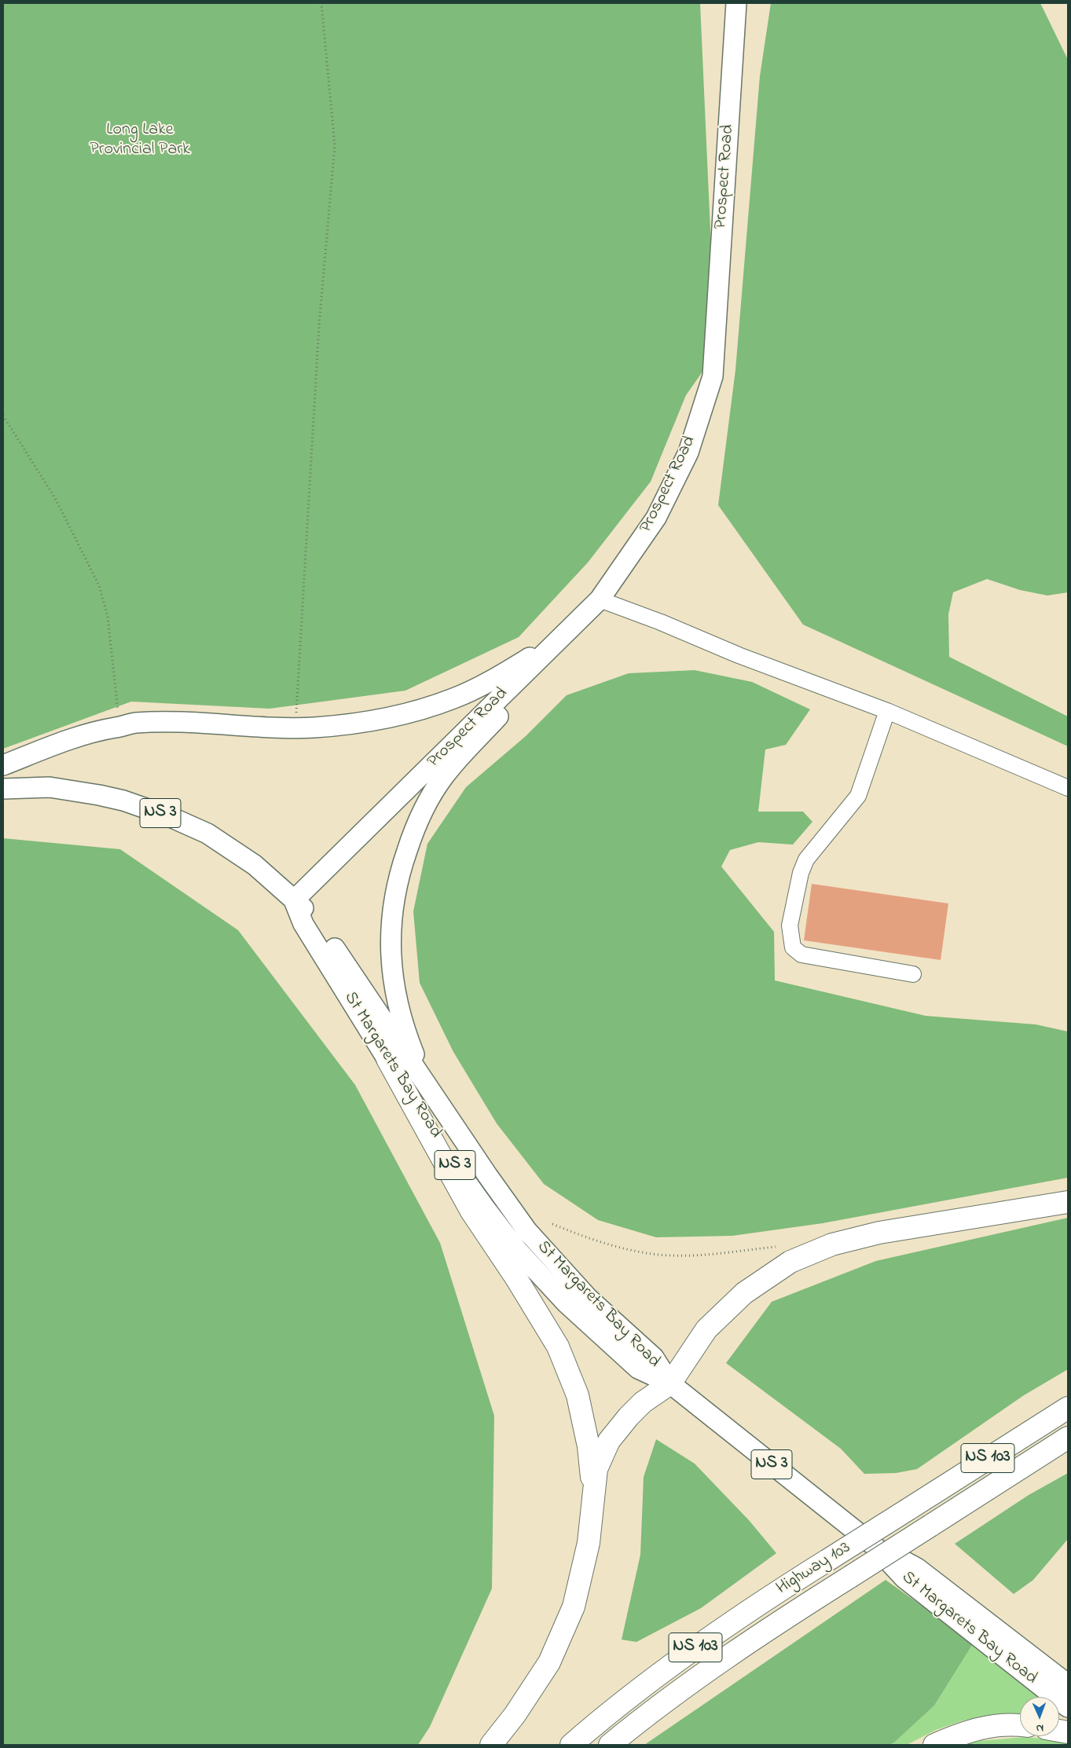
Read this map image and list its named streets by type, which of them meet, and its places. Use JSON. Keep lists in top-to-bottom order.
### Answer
{
  "streets": {
    "highway": ["NS 103", "Highway 103"],
    "main road": ["Prospect Road", "NS 3", "St Margarets Bay Road"]
  },
  "crossings": [
    ["Prospect Road", "St Margarets Bay Road"]
  ],
  "parks": ["Long Lake Provincial Park"],
  "north": "bottom"
}
